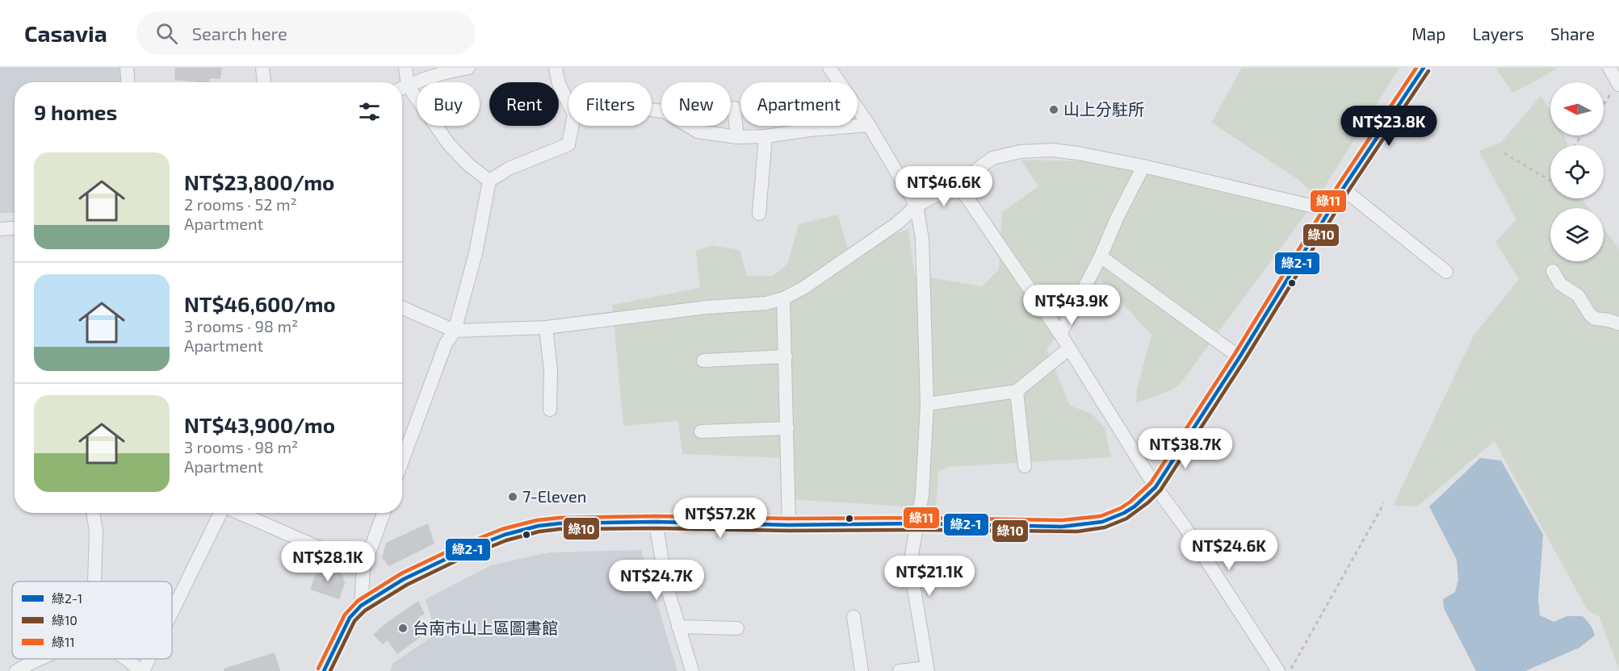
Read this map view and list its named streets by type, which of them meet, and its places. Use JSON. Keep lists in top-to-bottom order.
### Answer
{
  "places": ["山上分駐所", "7-Eleven", "台南市山上區圖書館"],
  "lines": ["transit line 綠2-1", "transit line 綠11", "transit line 綠10"],
  "legend": ["綠2-1", "綠10", "綠11"],
  "north": "left",
  "page": {
    "header": "Casavia",
    "search": "Search here",
    "nav": ["Map", "Layers", "Share"],
    "chip": [
      "Buy",
      "Rent",
      "Filters",
      "New",
      "Apartment"
    ],
    "heading": "9 homes",
    "price": [
      "NT$23.8K",
      "NT$46.6K",
      "NT$43.9K",
      "NT$38.7K",
      "NT$57.2K",
      "NT$24.6K",
      "NT$28.1K",
      "NT$21.1K",
      "NT$24.7K"
    ],
    "list": [
      {
        "name": "NT$23,800/mo",
        "note": "2 rooms · 52 m² · Apartment"
      },
      {
        "name": "NT$46,600/mo",
        "note": "3 rooms · 98 m² · Apartment"
      },
      {
        "name": "NT$43,900/mo",
        "note": "3 rooms · 98 m² · Apartment"
      }
    ]
  }
}
